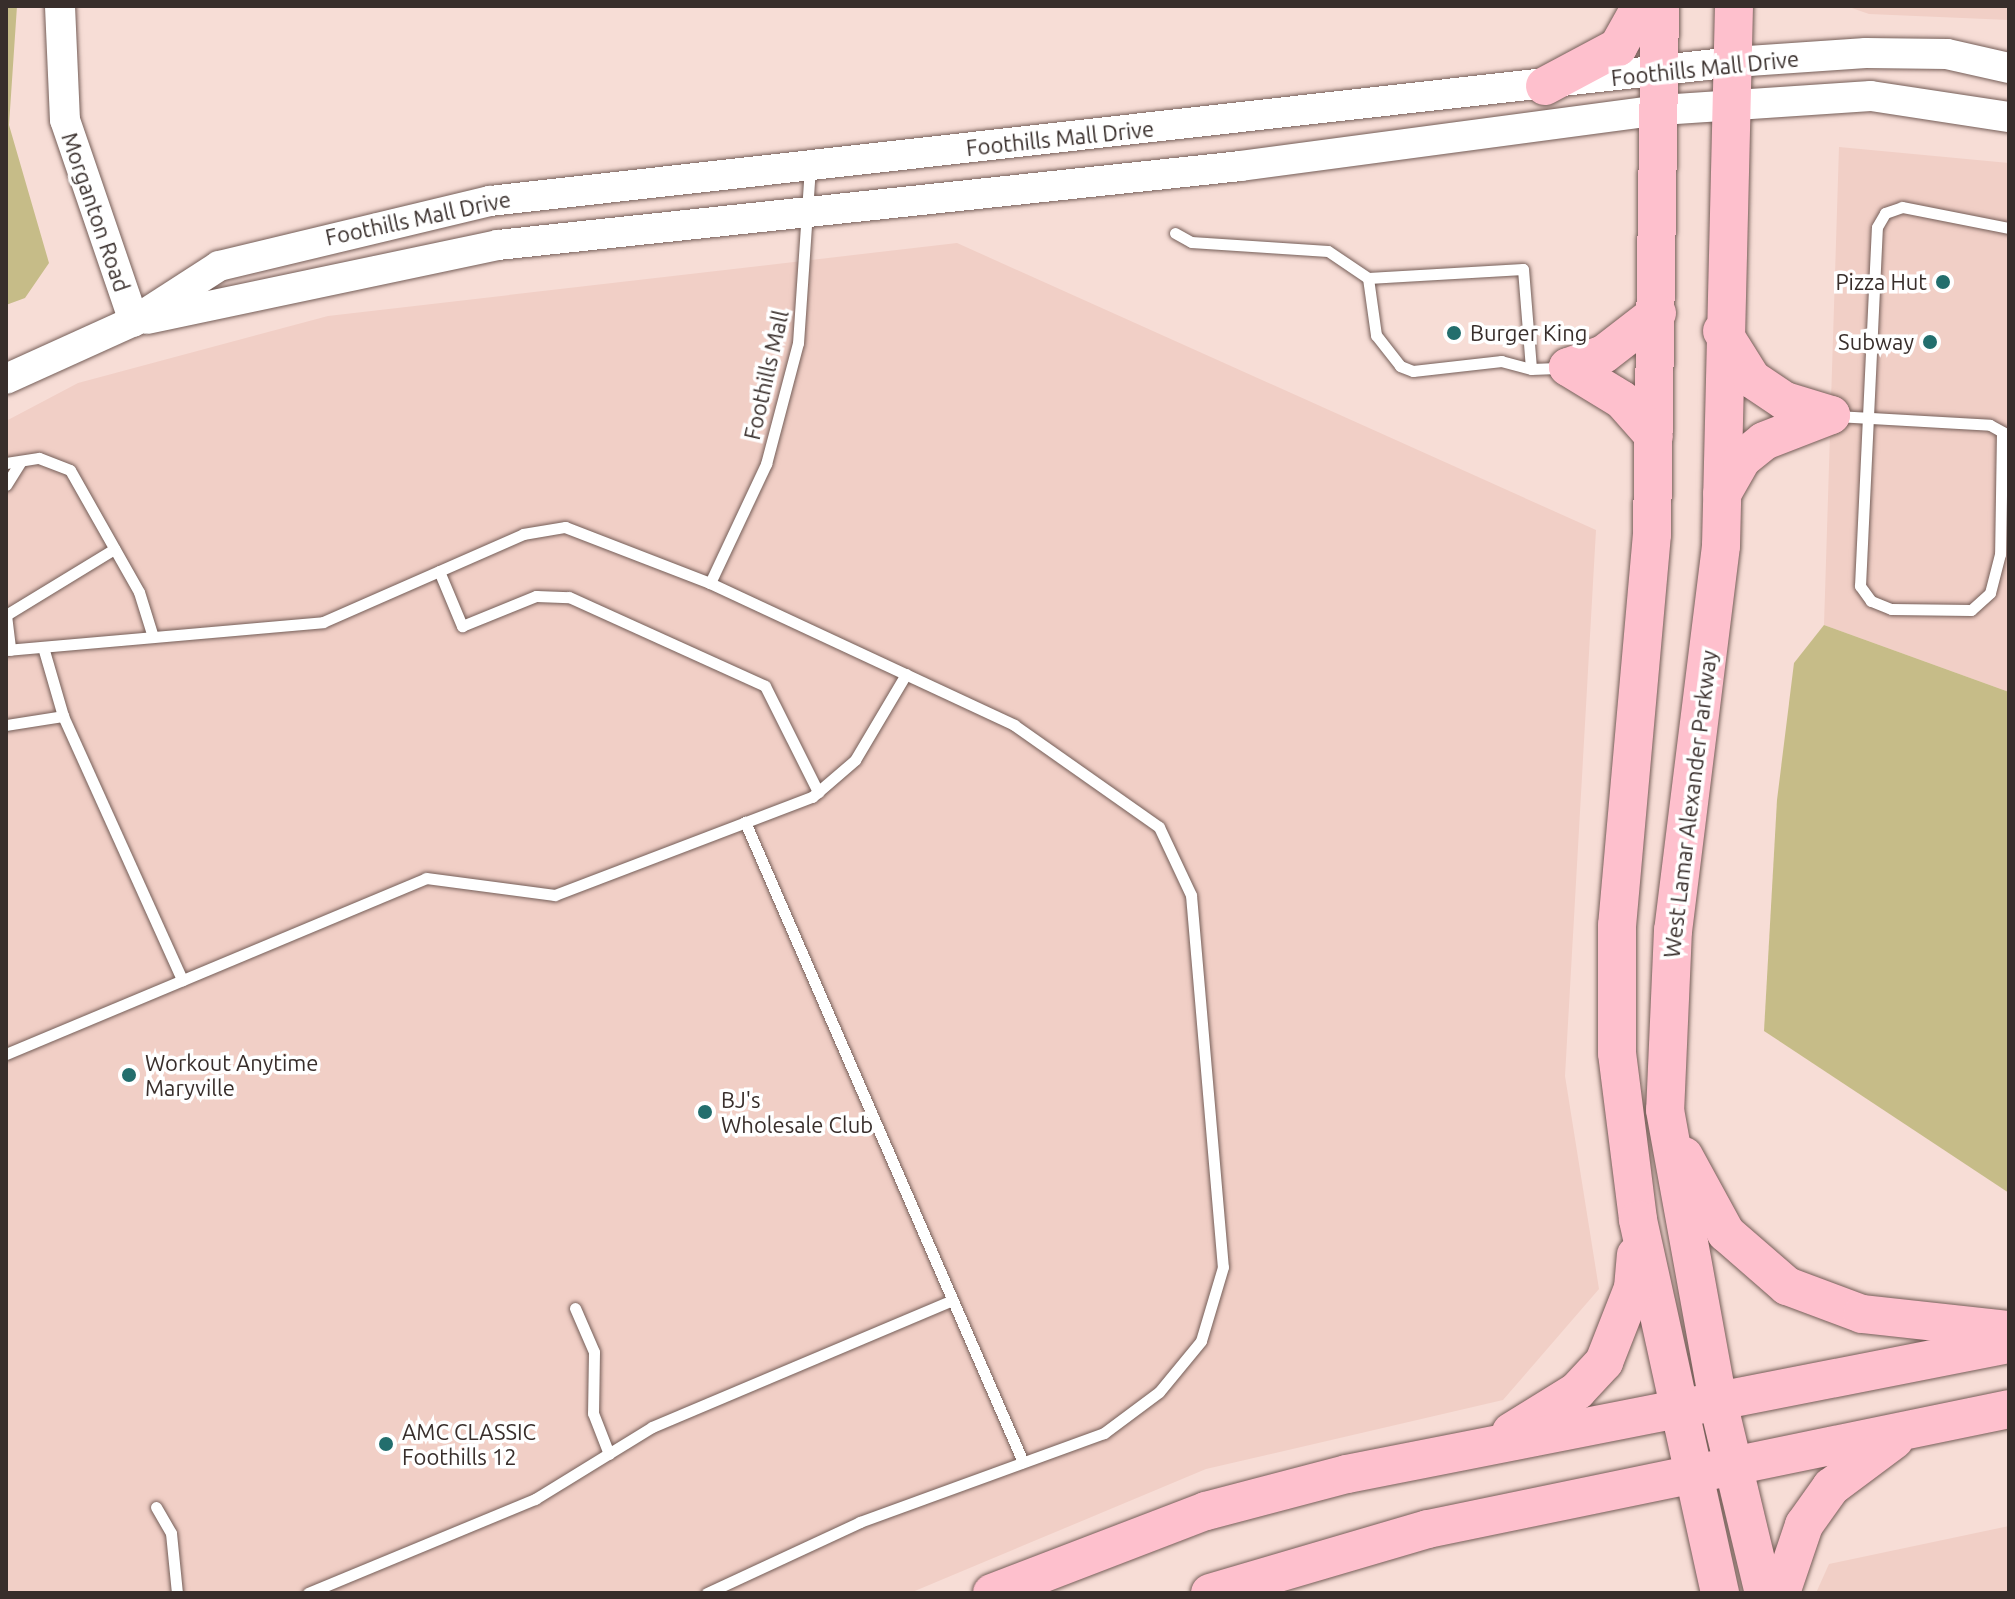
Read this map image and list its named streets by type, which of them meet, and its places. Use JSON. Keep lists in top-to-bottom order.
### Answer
{
  "streets": {
    "highway": ["West Lamar Alexander Parkway"],
    "main road": ["Foothills Mall Drive", "Morganton Road"],
    "lane": ["Foothills Mall"]
  },
  "crossings": [
    ["Foothills Mall Drive", "Morganton Road"],
    ["Foothills Mall Drive", "Foothills Mall"],
    ["Foothills Mall Drive", "West Lamar Alexander Parkway"]
  ],
  "places": [
    "Pizza Hut",
    "Burger King",
    "Subway",
    "Workout Anytime Maryville",
    "BJ's Wholesale Club",
    "AMC CLASSIC Foothills 12"
  ]
}
